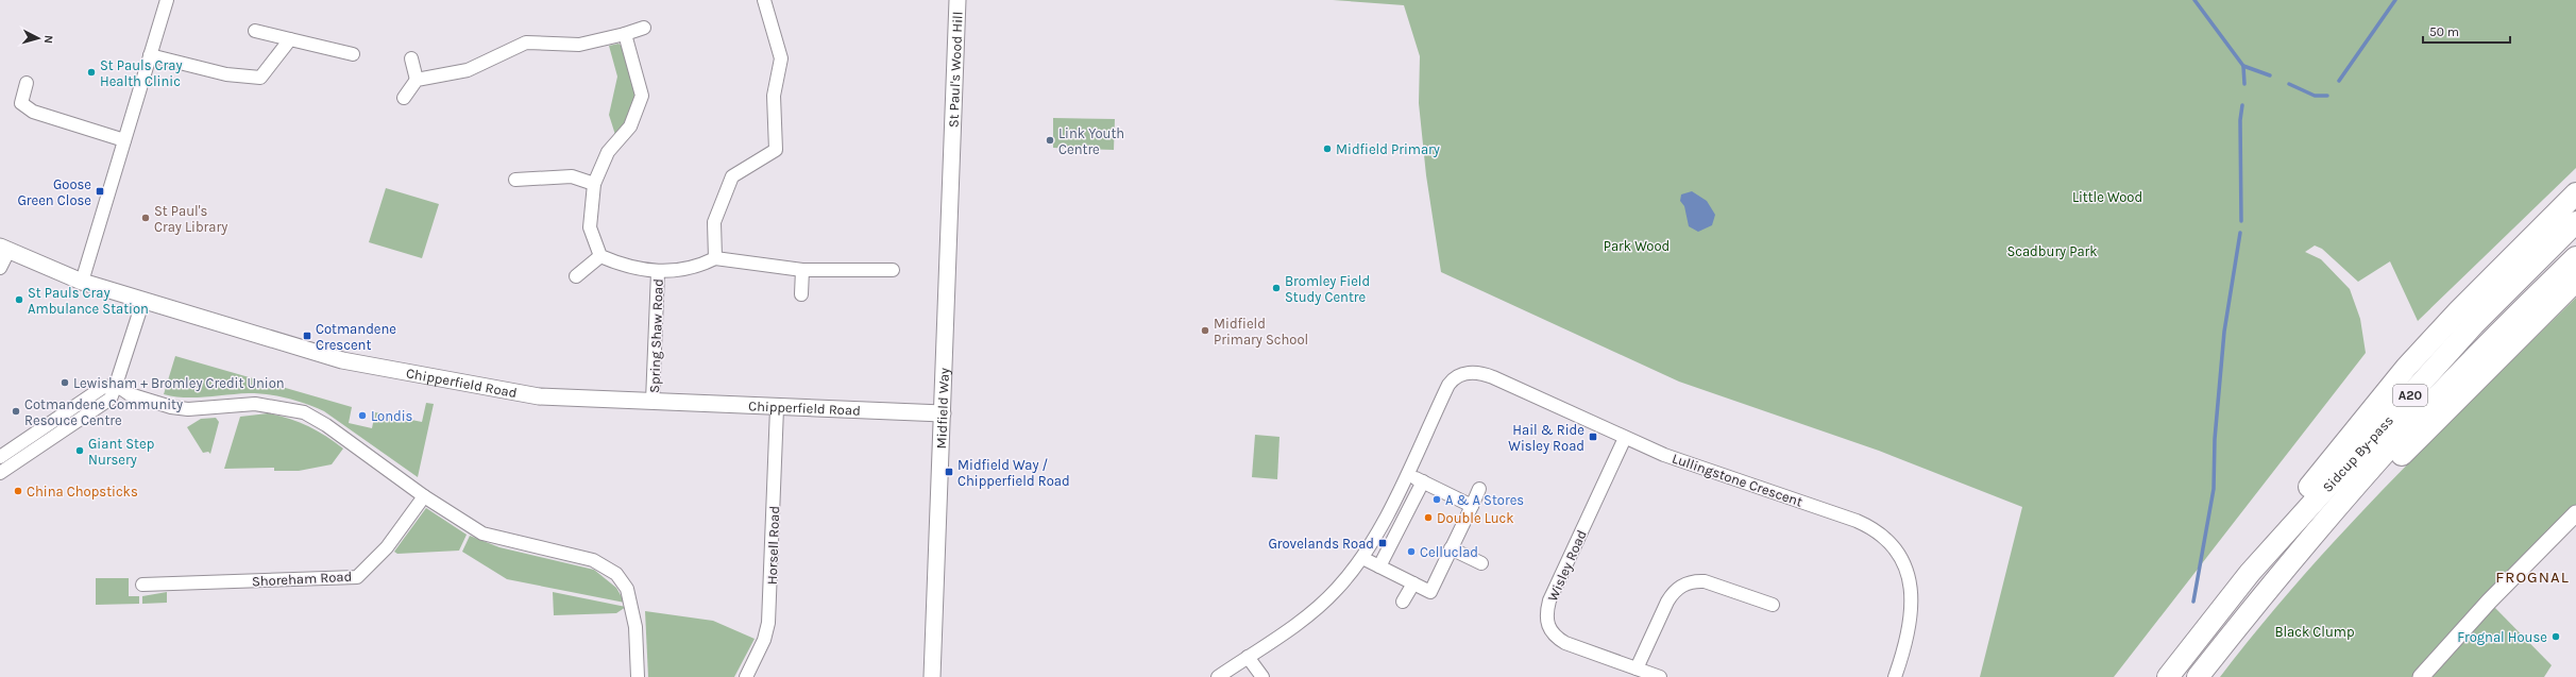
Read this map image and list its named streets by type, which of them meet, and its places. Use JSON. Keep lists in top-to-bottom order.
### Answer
{
  "streets": {
    "highway": ["A20", "Sidcup By-pass"],
    "street": [
      "St Paul's Wood Hill",
      "Spring Shaw Road",
      "Chipperfield Road",
      "Midfield Way",
      "Lullingstone Crescent",
      "Horsell Road",
      "Wisley Road",
      "Shoreham Road"
    ]
  },
  "crossings": [
    ["St Paul's Wood Hill", "Midfield Way"],
    ["Spring Shaw Road", "Chipperfield Road"],
    ["Chipperfield Road", "Midfield Way"],
    ["Chipperfield Road", "Horsell Road"],
    ["A20", "Sidcup By-pass"],
    ["Lullingstone Crescent", "Wisley Road"]
  ],
  "districts": ["FROGNAL"],
  "parks": [
    "Little Wood",
    "Park Wood",
    "Scadbury Park",
    "Black Clump"
  ],
  "places": {
    "other": [
      "St Pauls Cray Health Clinic",
      "Link Youth Centre",
      "Midfield Primary",
      "St Paul's Cray Library",
      "Bromley Field Study Centre",
      "St Pauls Cray Ambulance Station",
      "Midfield Primary School",
      "Lewisham + Bromley Credit Union",
      "Cotmandene Community Resouce Centre",
      "Londis",
      "Giant Step Nursery",
      "China Chopsticks",
      "A & A Stores",
      "Double Luck",
      "Celluclad",
      "Frognal House"
    ],
    "transit": [
      "Goose Green Close",
      "Cotmandene Crescent",
      "Hail & Ride Wisley Road",
      "Midfield Way / Chipperfield Road",
      "Grovelands Road"
    ]
  },
  "scale_bar": "50 m",
  "north": "right"
}
